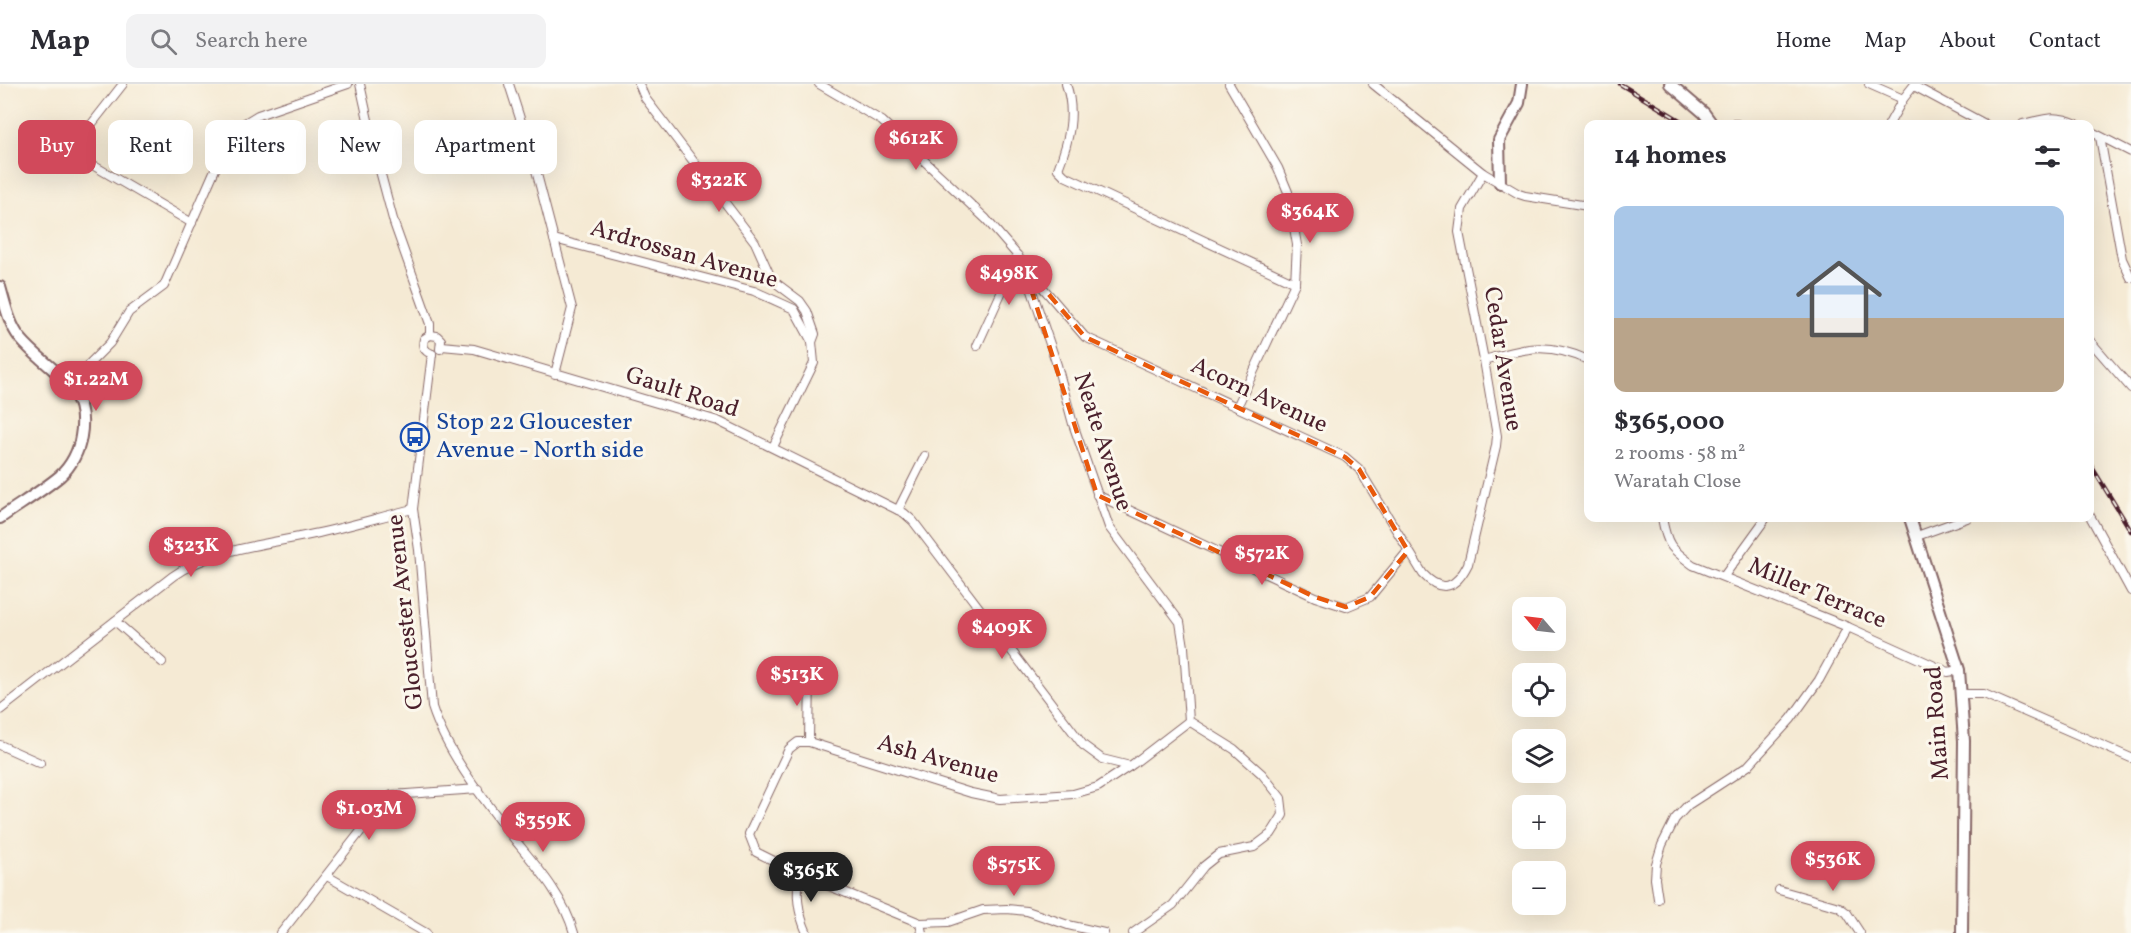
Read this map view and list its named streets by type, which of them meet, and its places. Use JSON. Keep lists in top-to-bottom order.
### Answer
{
  "streets": {
    "main road": ["Main Road"],
    "street": [
      "Ardrossan Avenue",
      "Cedar Avenue",
      "Gault Road",
      "Acorn Avenue",
      "Neate Avenue",
      "Miller Terrace",
      "Gloucester Avenue",
      "Ash Avenue"
    ]
  },
  "crossings": [
    ["Cedar Avenue", "Acorn Avenue"],
    ["Gault Road", "Gloucester Avenue"],
    ["Gault Road", "Ash Avenue"],
    ["Acorn Avenue", "Neate Avenue"],
    ["Neate Avenue", "Ash Avenue"],
    ["Miller Terrace", "Main Road"]
  ],
  "places": {
    "bus stop": ["Stop 22 Gloucester Avenue - North side"]
  },
  "north": "top left",
  "page": {
    "header": "Map",
    "search": "Search here",
    "nav": [
      "Home",
      "Map",
      "About",
      "Contact"
    ],
    "price": [
      "$612K",
      "$322K",
      "$364K",
      "$498K",
      "$1.22M",
      "$323K",
      "$572K",
      "$409K",
      "$513K",
      "$1.03M",
      "$359K",
      "$536K",
      "$575K",
      "$365K"
    ],
    "chip": [
      "Buy",
      "Rent",
      "Filters",
      "New",
      "Apartment"
    ],
    "heading": "14 homes",
    "list": [
      {
        "name": "$365,000",
        "note": "2 rooms · 58 m² · Waratah Close"
      }
    ],
    "map_buttons": ["+", "−"]
  }
}
